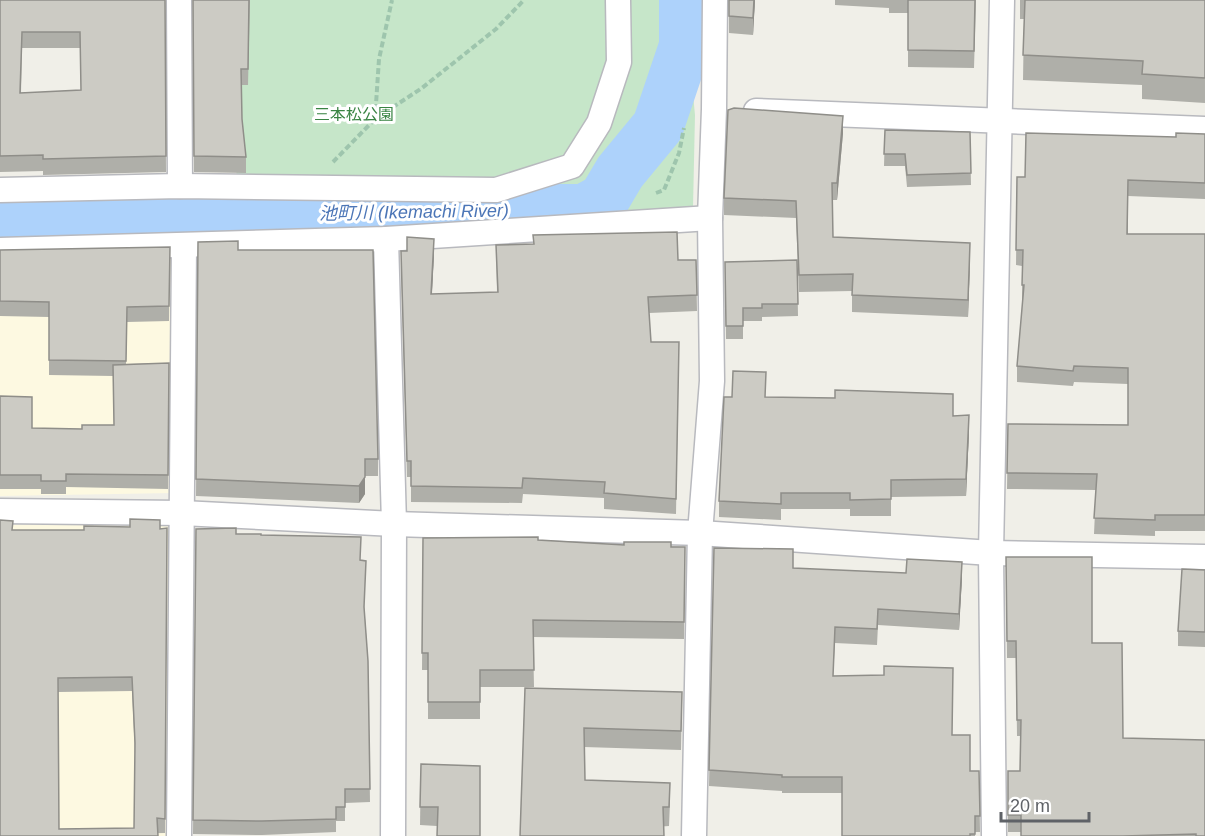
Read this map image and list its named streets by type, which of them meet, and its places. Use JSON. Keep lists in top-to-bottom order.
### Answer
{
  "water": ["池町川 (Ikemachi River)"],
  "parks": ["三本松公園"],
  "scale_bar": "20 m"
}
